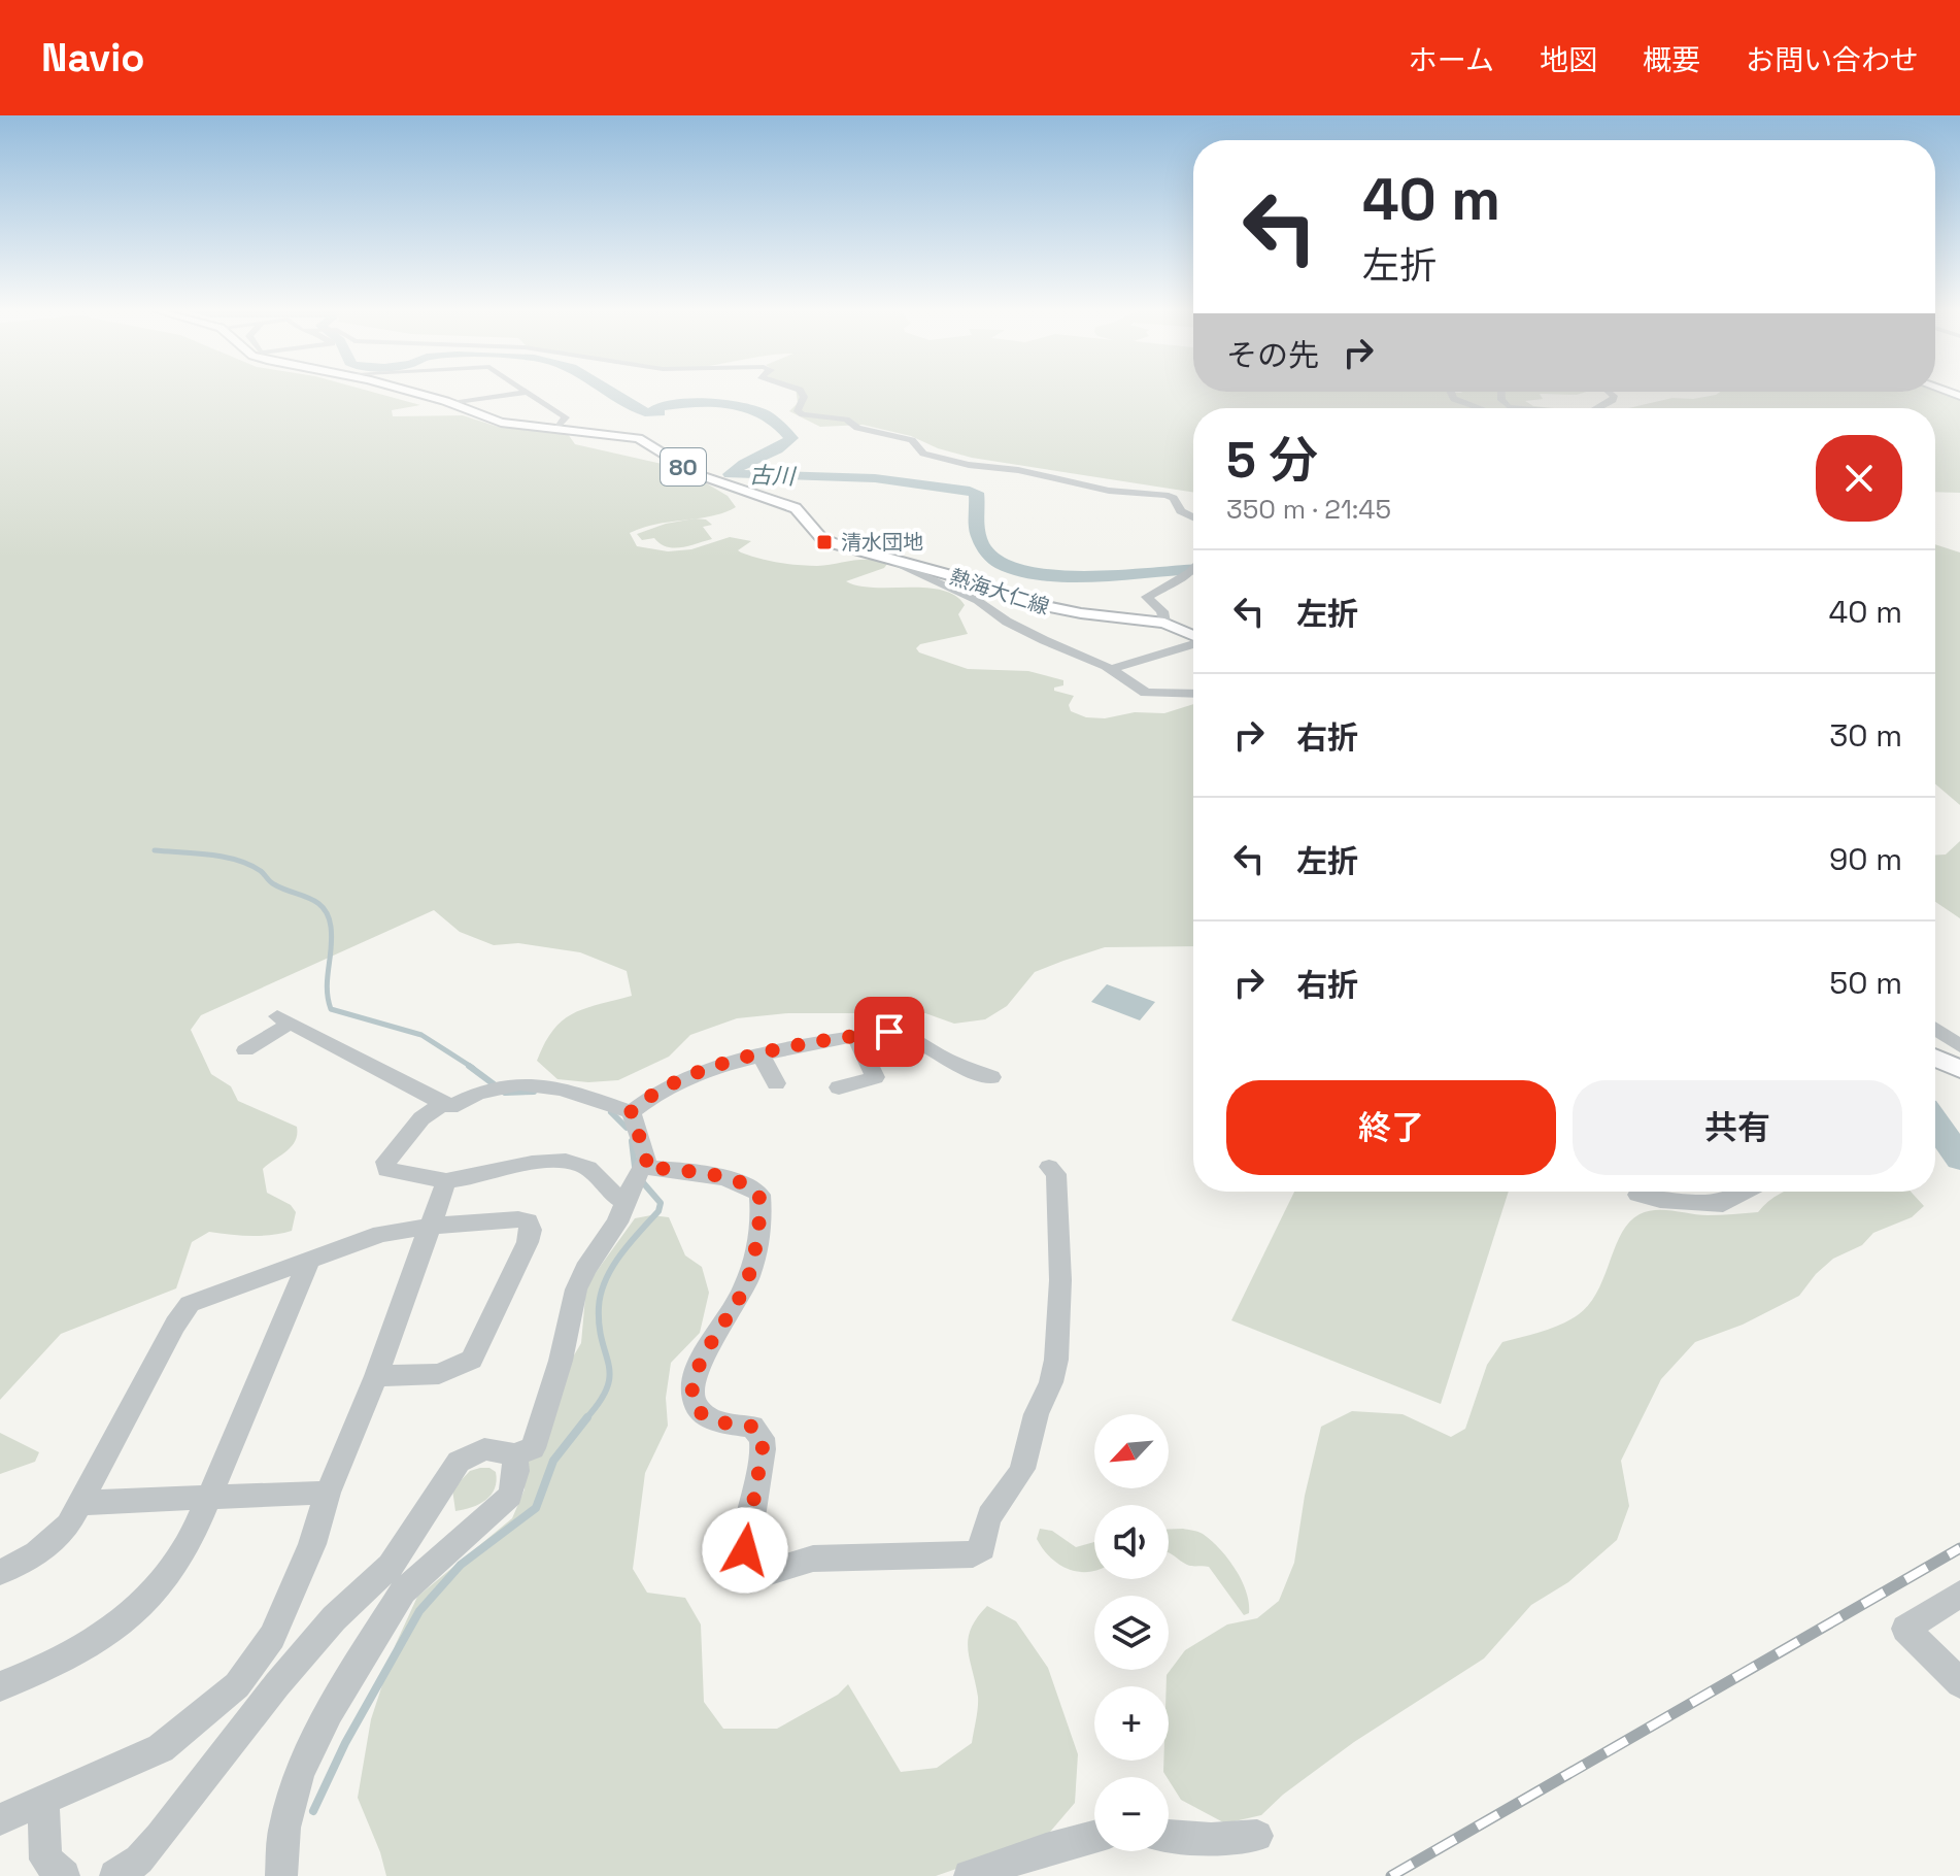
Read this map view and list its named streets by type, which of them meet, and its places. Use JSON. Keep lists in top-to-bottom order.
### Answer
{
  "streets": {
    "main road": ["80", "熱海大仁線"]
  },
  "water": ["古川"],
  "places": {
    "transit": ["清水団地"]
  },
  "north": "bottom left",
  "page": {
    "header": "Navio",
    "nav": [
      "ホーム",
      "地図",
      "概要",
      "お問い合わせ"
    ],
    "turn": ["40 m", "左折"],
    "then": "その先",
    "heading": ["5 分", "350 m · 21:45"],
    "list": [
      {
        "name": "左折",
        "value": "40 m"
      },
      {
        "name": "右折",
        "value": "30 m"
      },
      {
        "name": "左折",
        "value": "90 m"
      },
      {
        "name": "右折",
        "value": "50 m"
      }
    ],
    "buttons": ["終了", "共有"],
    "map_buttons": ["+", "−"]
  }
}
